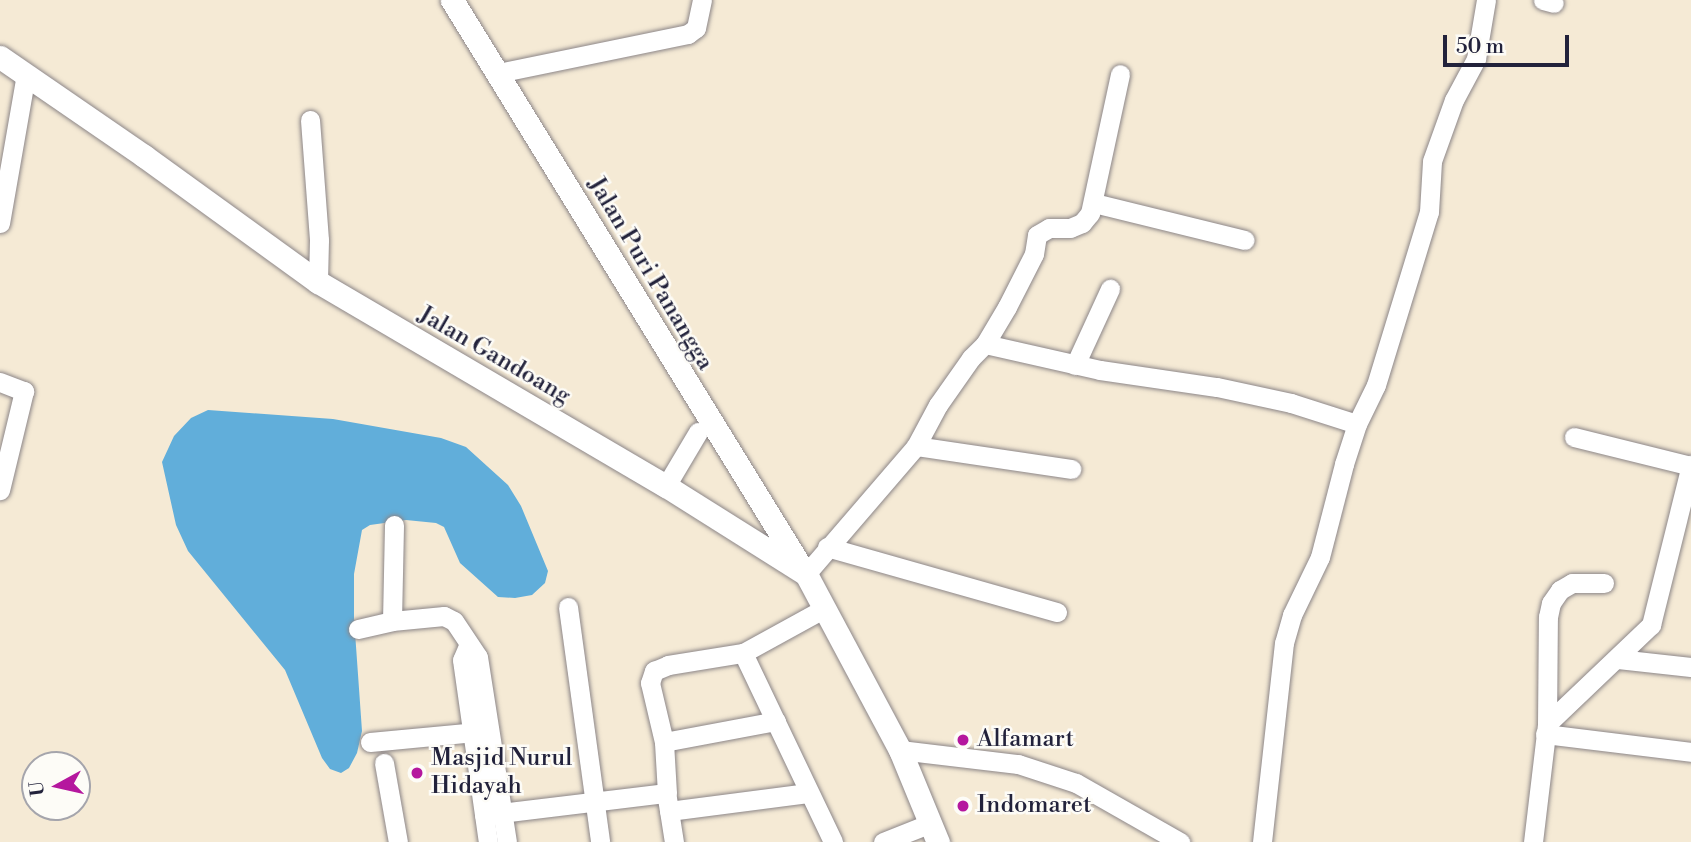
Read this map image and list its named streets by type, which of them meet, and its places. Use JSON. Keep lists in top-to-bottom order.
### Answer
{
  "streets": {
    "street": ["Jalan Puri Panangga", "Jalan Gandoang"]
  },
  "crossings": [
    ["Jalan Puri Panangga", "Jalan Gandoang"]
  ],
  "places": ["Alfamart", "Masjid Nurul Hidayah", "Indomaret"],
  "scale_bar": "50 m",
  "north": "left"
}
